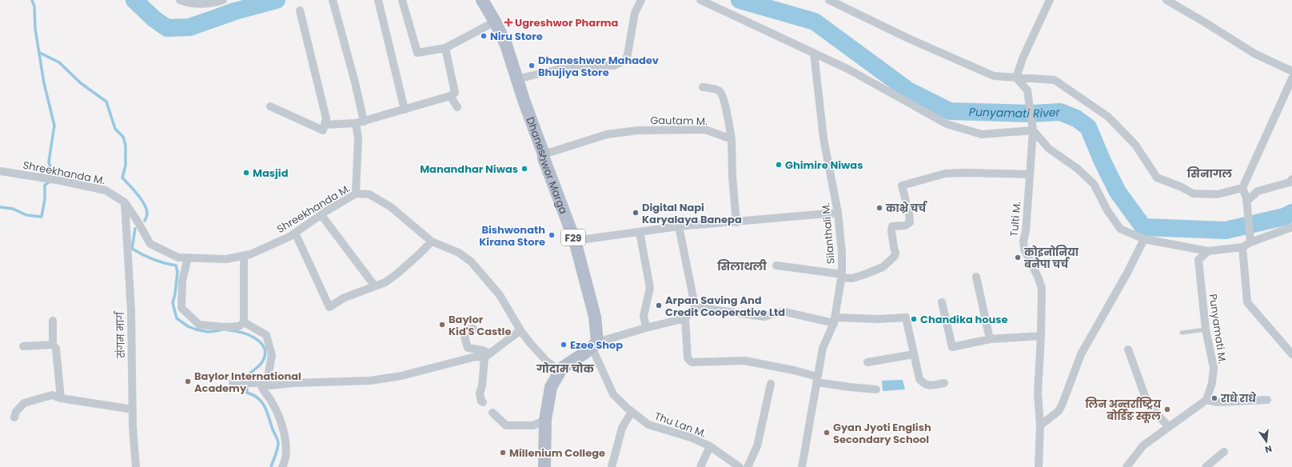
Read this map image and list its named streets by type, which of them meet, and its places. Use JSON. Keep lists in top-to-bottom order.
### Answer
{
  "streets": {
    "main road": ["Dhaneshwor Marga", "F29"],
    "street": [
      "Gautam M.",
      "Shreekhanda M.",
      "Tulti M.",
      "Silanthali M.",
      "Punyamati M.",
      "संगम मार्ग",
      "Thu Lan M."
    ]
  },
  "crossings": [
    ["Gautam M.", "Dhaneshwor Marga"],
    ["Dhaneshwor Marga", "Thu Lan M."],
    ["Shreekhanda M.", "संगम मार्ग"]
  ],
  "districts": ["सिनागल", "सिलाथली", "गाेदाम चाेक"],
  "water": ["Punyamati River"],
  "places": {
    "health": ["Ugreshwor Pharma"],
    "other": [
      "Niru Store",
      "Dhaneshwor Mahadev Bhujiya Store",
      "Ghimire Niwas",
      "Manandhar Niwas",
      "Masjid",
      "काभ्रे चर्च",
      "Digital Napi Karyalaya Banepa",
      "Bishwonath Kirana Store",
      "कोइनोनिया बनेपा चर्च",
      "Arpan Saving And Credit Cooperative Ltd",
      "Chandika house",
      "Baylor Kid'S Castle",
      "Ezee Shop",
      "Baylor International Academy",
      "राधे राधे",
      "लिन अन्तर्राष्ट्रिय बोर्डिङ स्कूल",
      "Gyan Jyoti English Secondary School",
      "Millenium College"
    ]
  },
  "north": "bottom"
}
